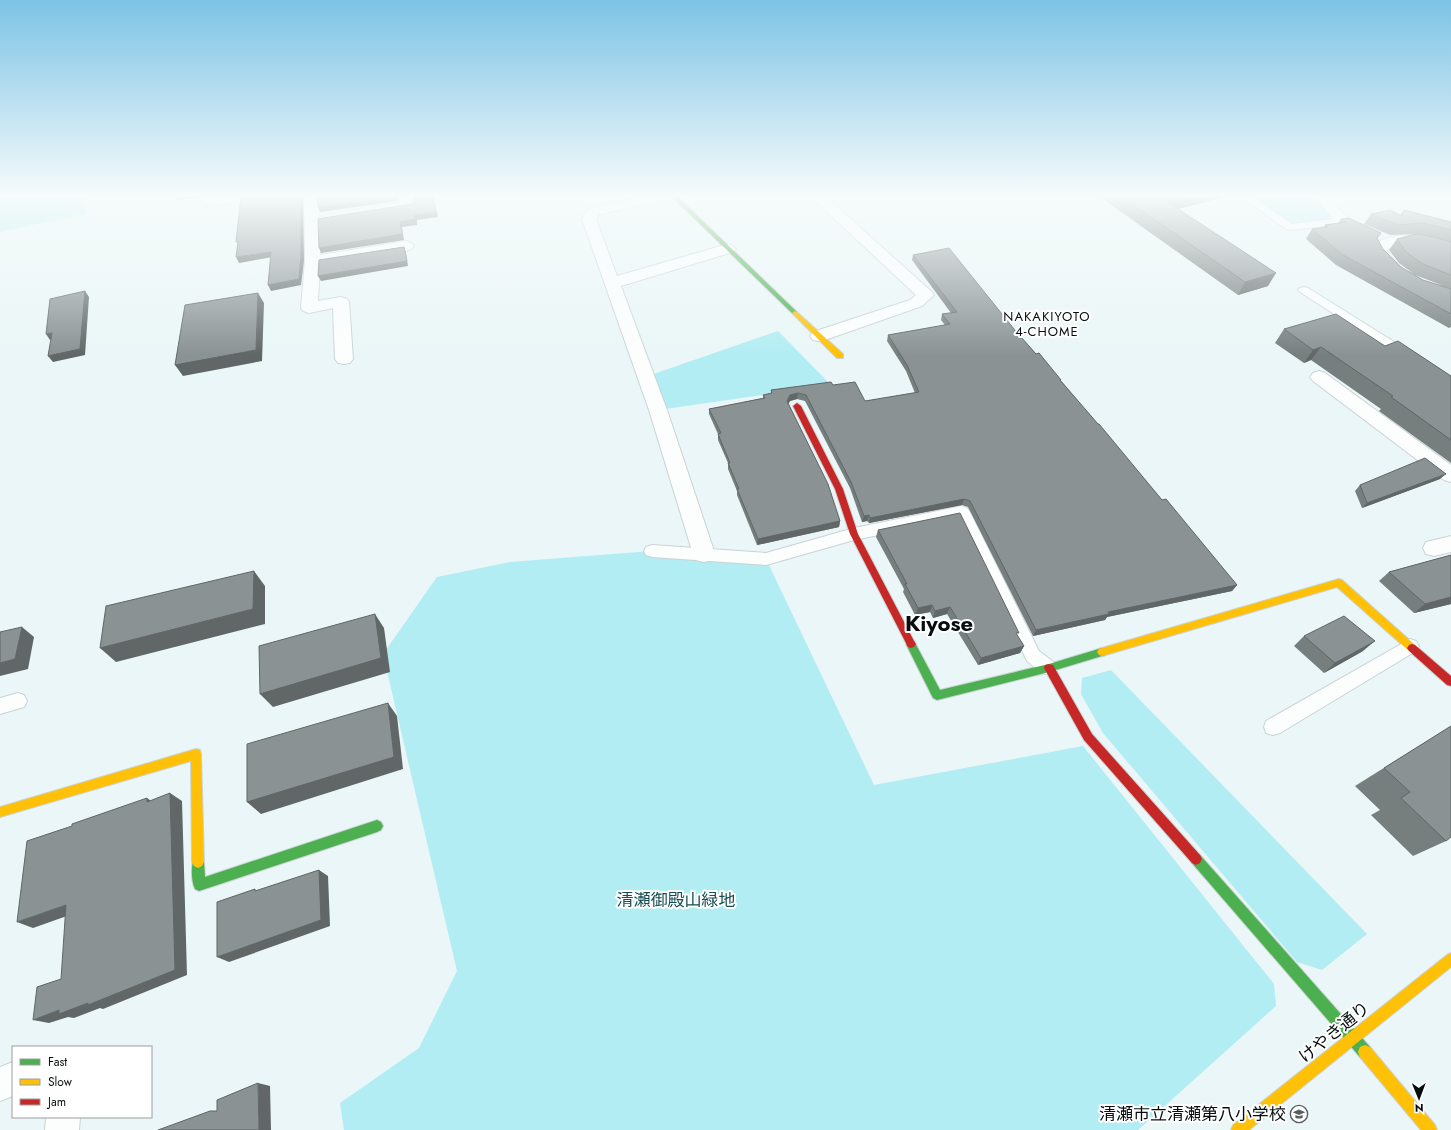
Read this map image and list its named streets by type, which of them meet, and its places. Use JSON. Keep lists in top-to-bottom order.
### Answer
{
  "streets": {
    "street": ["けやき通り"]
  },
  "districts": ["NAKAKIYOTO 4-CHOME", "Kiyose"],
  "parks": ["清瀬御殿山緑地"],
  "places": {
    "school or university": ["清瀬市立清瀬第八小学校"]
  },
  "legend": ["Fast", "Slow", "Jam"],
  "north": "bottom"
}
